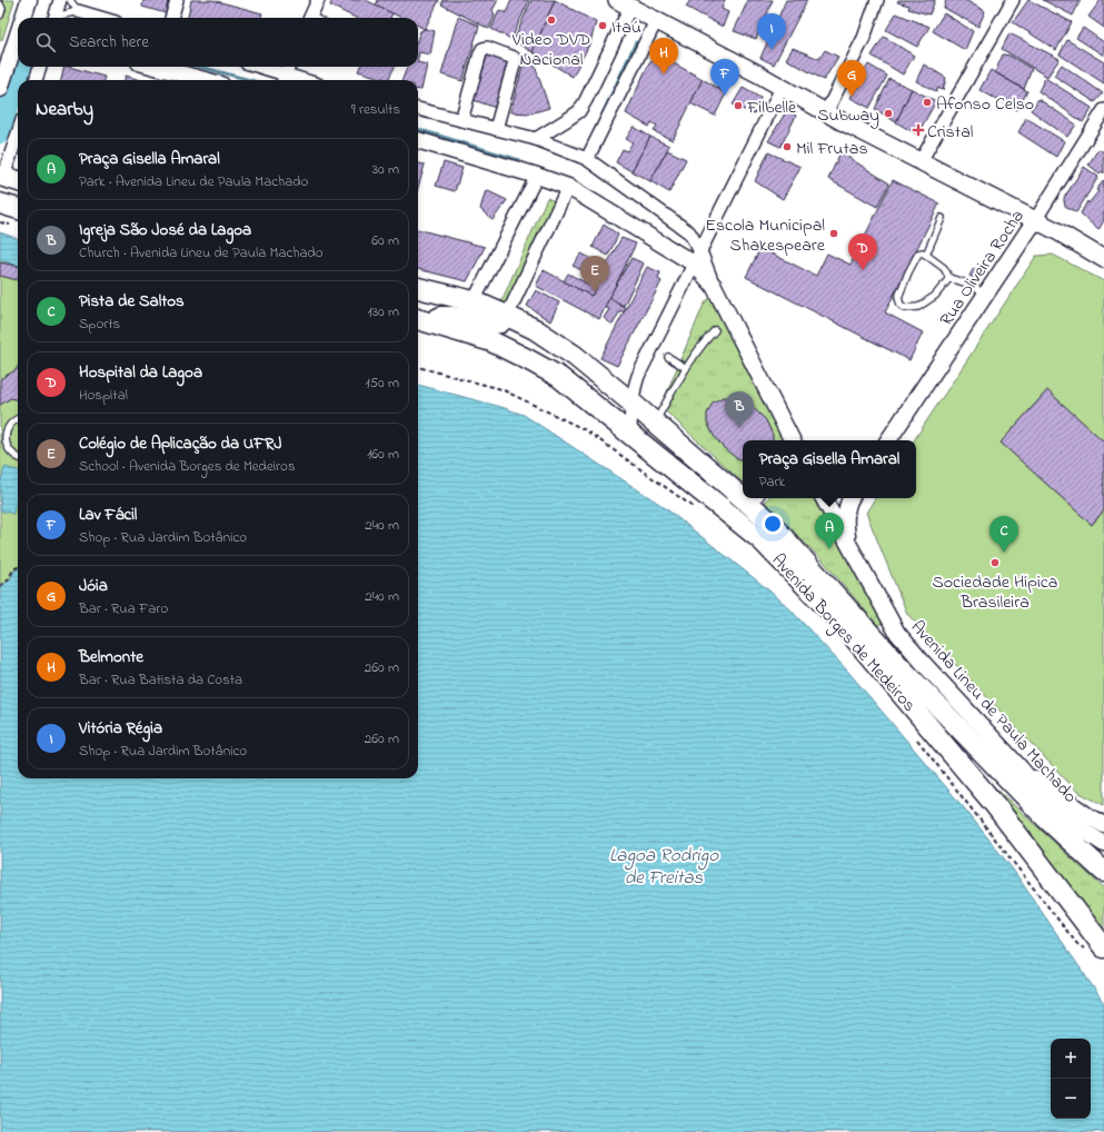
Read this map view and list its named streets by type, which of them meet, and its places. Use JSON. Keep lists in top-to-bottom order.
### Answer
{
  "streets": {
    "highway": ["Avenida Borges de Medeiros"],
    "street": ["Rua Oliveira Rocha", "Avenida Lineu de Paula Machado"]
  },
  "water": ["Lagoa Rodrigo de Freitas"],
  "places": {
    "other": [
      "Video DVD Nacional",
      "Itaú",
      "Afonso Celso",
      "Filbelle",
      "Subway",
      "Mil Frutas",
      "Escola Municipal Shakespeare",
      "Sociedade Hípica Brasileira"
    ],
    "health": ["Cristal"]
  },
  "page": {
    "pins": [
      "I",
      "H",
      "F",
      "G",
      "D",
      "E",
      "B",
      "A",
      "C"
    ],
    "search": "Search here",
    "heading": ["Nearby", "9 results"],
    "list": [
      {
        "mark": "A",
        "name": "Praça Gisella Amaral",
        "note": "Park · Avenida Lineu de Paula Machado",
        "value": "30 m"
      },
      {
        "mark": "B",
        "name": "Igreja São José da Lagoa",
        "note": "Church · Avenida Lineu de Paula Machado",
        "value": "60 m"
      },
      {
        "mark": "C",
        "name": "Pista de Saltos",
        "note": "Sports",
        "value": "130 m"
      },
      {
        "mark": "D",
        "name": "Hospital da Lagoa",
        "note": "Hospital",
        "value": "150 m"
      },
      {
        "mark": "E",
        "name": "Colégio de Aplicação da UFRJ",
        "note": "School · Avenida Borges de Medeiros",
        "value": "160 m"
      },
      {
        "mark": "F",
        "name": "Lav Fácil",
        "note": "Shop · Rua Jardim Botânico",
        "value": "240 m"
      },
      {
        "mark": "G",
        "name": "Jóia",
        "note": "Bar · Rua Faro",
        "value": "240 m"
      },
      {
        "mark": "H",
        "name": "Belmonte",
        "note": "Bar · Rua Batista da Costa",
        "value": "260 m"
      },
      {
        "mark": "I",
        "name": "Vitória Régia",
        "note": "Shop · Rua Jardim Botânico",
        "value": "260 m"
      }
    ],
    "popup": ["Praça Gisella Amaral", "Park"],
    "map_buttons": ["+", "−"]
  }
}
